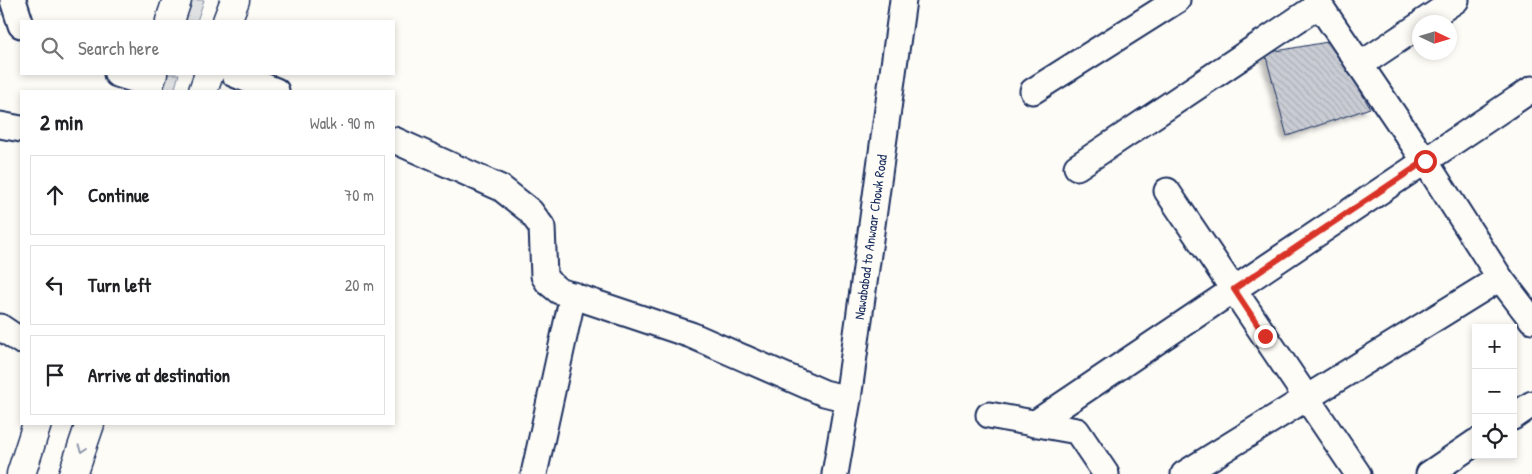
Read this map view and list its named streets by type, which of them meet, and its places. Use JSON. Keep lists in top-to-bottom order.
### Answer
{
  "streets": {
    "street": ["Nawababad to Anwaar Chowk Road"]
  },
  "north": "right",
  "page": {
    "search": "Search here",
    "heading": ["2 min", "Walk · 90 m"],
    "list": [
      ["Continue", "70 m"],
      ["Turn left", "20 m"],
      "Arrive at destination"
    ],
    "map_buttons": ["+", "−"]
  }
}
